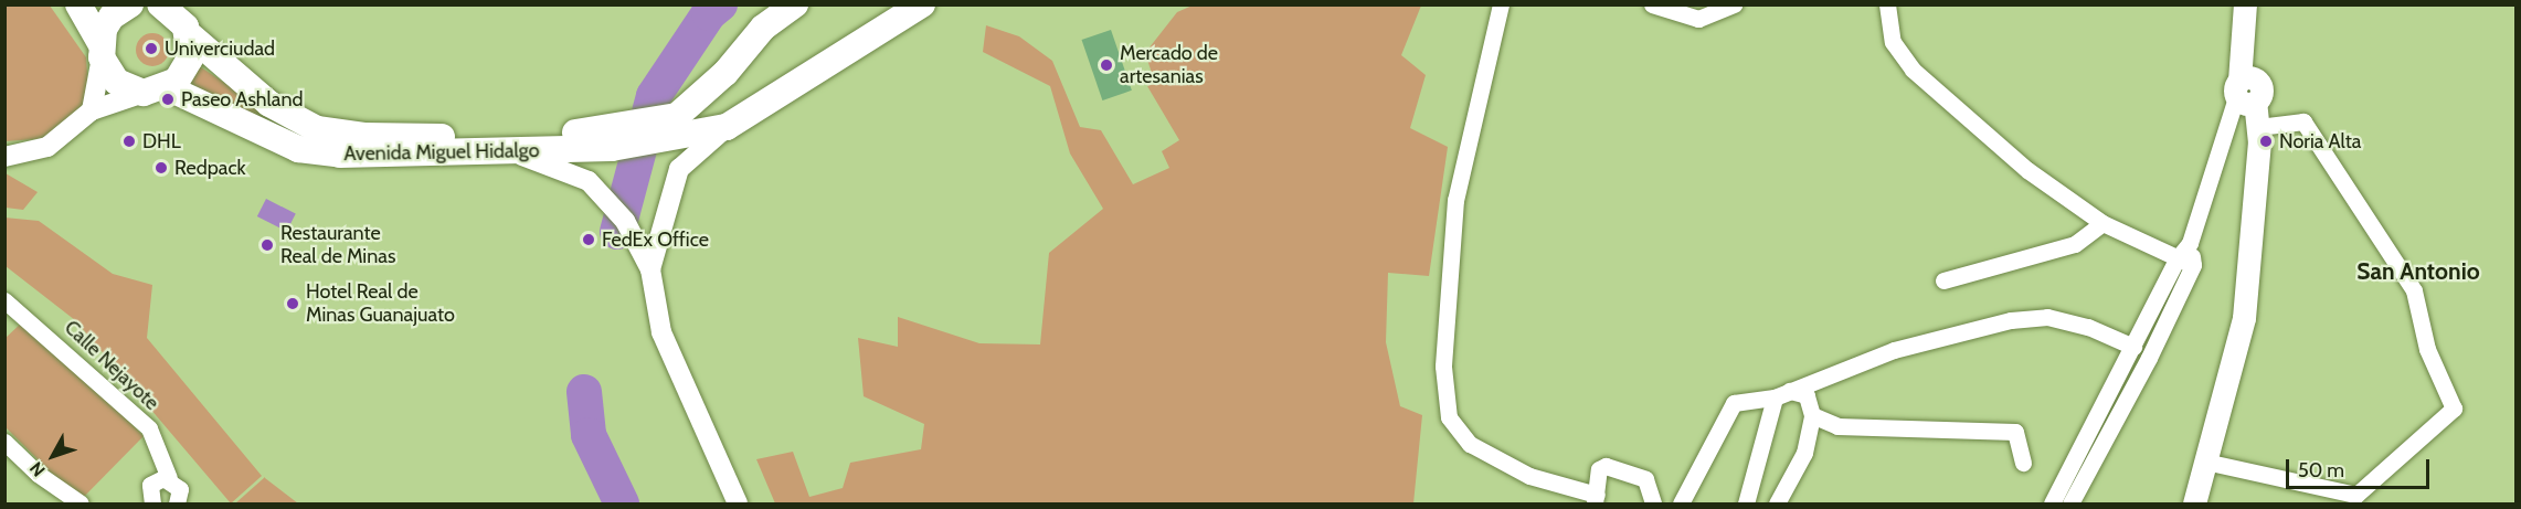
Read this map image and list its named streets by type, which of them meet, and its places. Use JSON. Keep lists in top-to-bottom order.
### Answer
{
  "streets": {
    "main road": ["Avenida Miguel Hidalgo"],
    "street": ["Calle Nejayote"]
  },
  "districts": ["San Antonio"],
  "places": [
    "Univerciudad",
    "Mercado de artesanias",
    "Paseo Ashland",
    "DHL",
    "Noria Alta",
    "Redpack",
    "FedEx Office",
    "Restaurante Real de Minas",
    "Hotel Real de Minas Guanajuato"
  ],
  "scale_bar": "50 m",
  "north": "bottom left"
}
